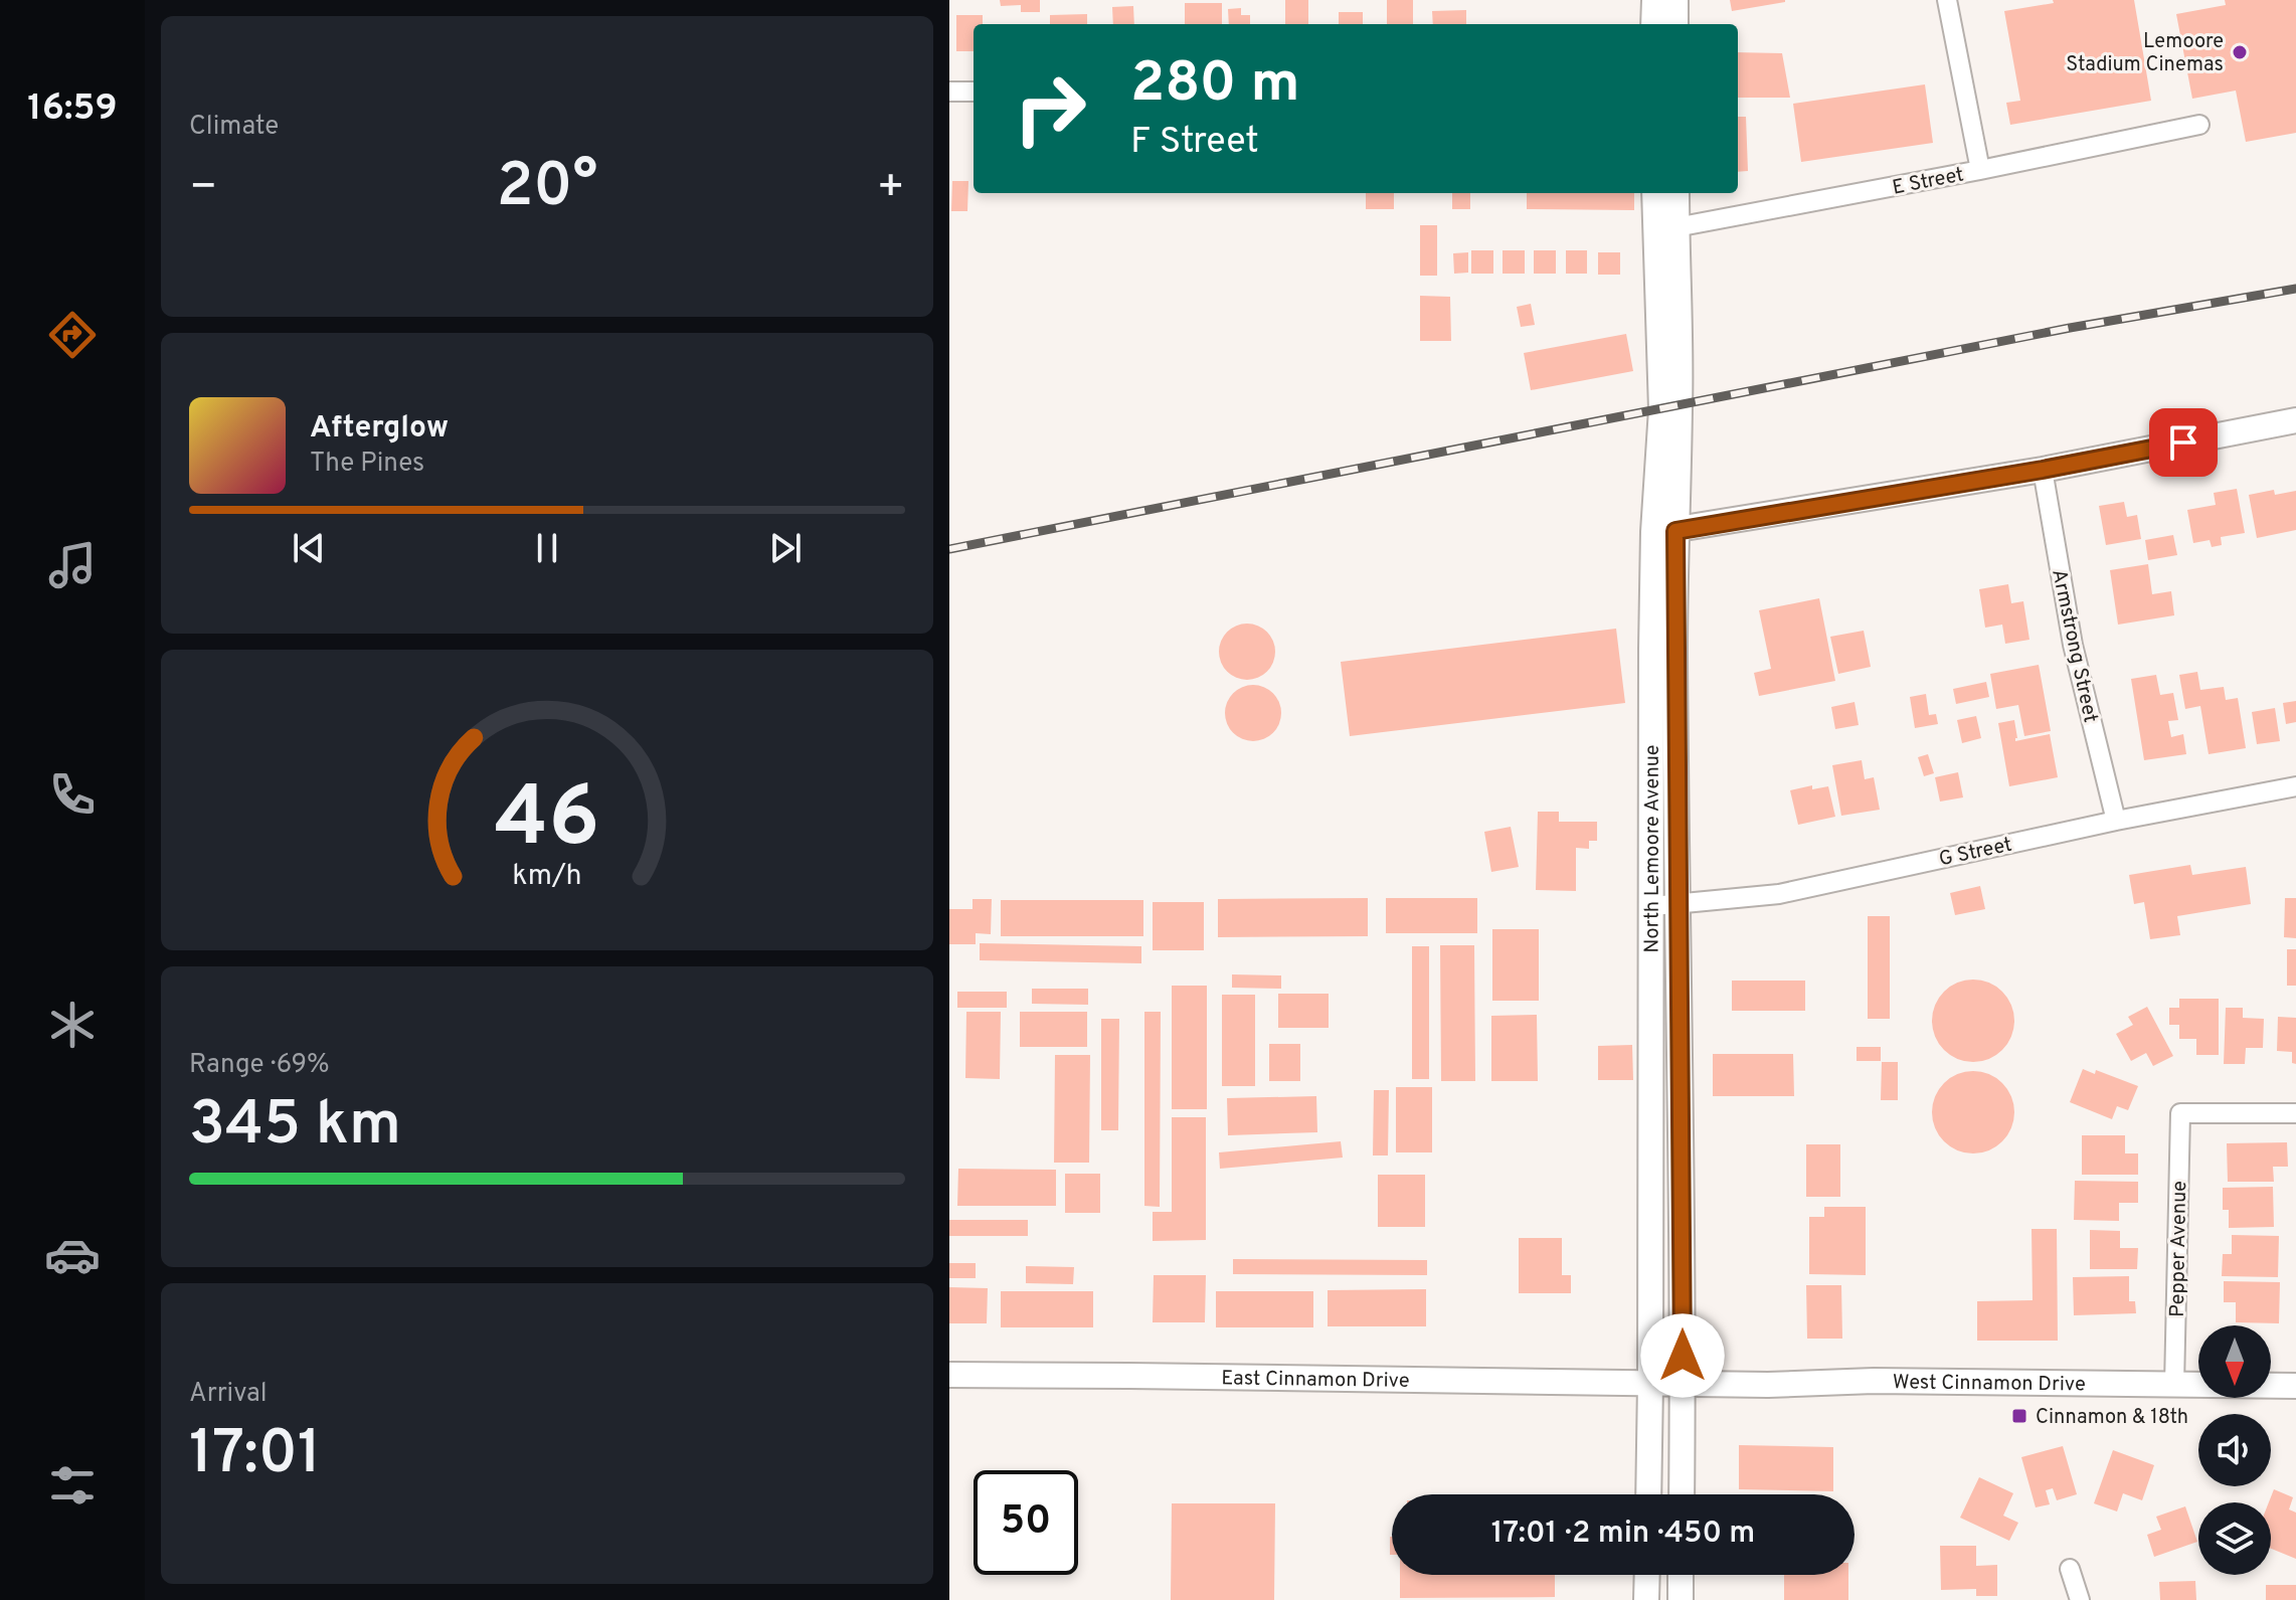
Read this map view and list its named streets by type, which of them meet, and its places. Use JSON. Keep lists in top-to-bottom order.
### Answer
{
  "streets": {
    "main road": ["North Lemoore Avenue", "East Cinnamon Drive", "West Cinnamon Drive"],
    "street": [
      "E Street",
      "Armstrong Street",
      "G Street",
      "Pepper Avenue"
    ]
  },
  "crossings": [
    ["E Street", "North Lemoore Avenue"],
    ["Armstrong Street", "G Street"],
    ["North Lemoore Avenue", "G Street"],
    ["North Lemoore Avenue", "East Cinnamon Drive"],
    ["North Lemoore Avenue", "West Cinnamon Drive"],
    ["Pepper Avenue", "West Cinnamon Drive"],
    ["East Cinnamon Drive", "West Cinnamon Drive"]
  ],
  "places": {
    "other": ["Lemoore Stadium Cinemas"],
    "transit": ["Cinnamon & 18th"]
  },
  "north": "bottom",
  "page": {
    "tabs": "16:59",
    "tile": [
      "Climate",
      ["Range · 69%", "345 km"],
      ["Arrival", "17:01"]
    ],
    "turn": ["280 m", "F Street"],
    "heat": ["−", "20°", "+"],
    "song": ["Afterglow", "The Pines"],
    "limit": "50",
    "trip": "17:01 · 2 min · 450 m",
    "gauge": ["46", "km/h"]
  }
}
